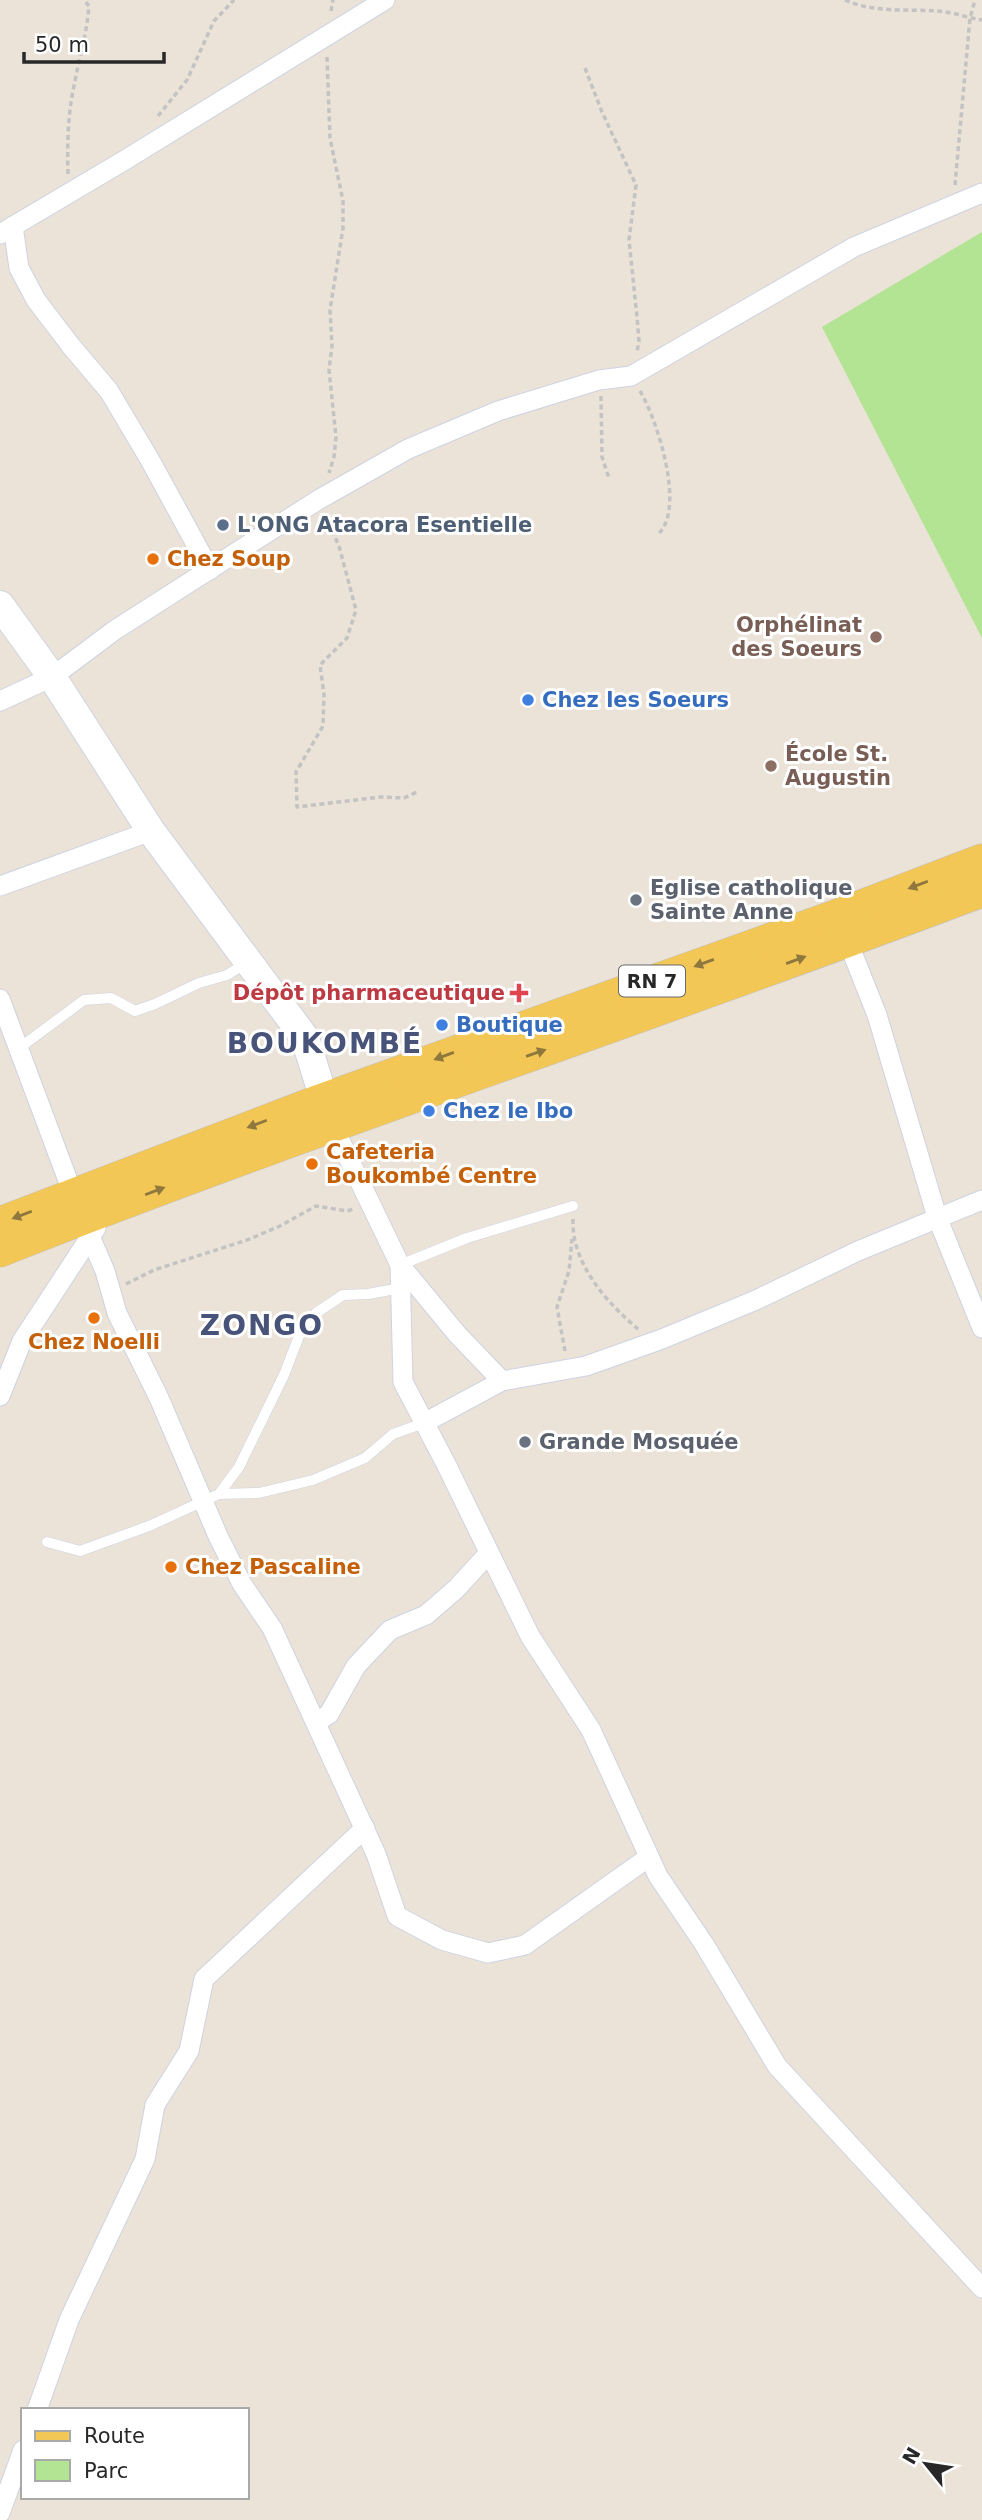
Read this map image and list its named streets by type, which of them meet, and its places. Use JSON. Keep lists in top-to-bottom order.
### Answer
{
  "streets": {
    "main road": ["RN 7"]
  },
  "districts": ["BOUKOMBÉ", "ZONGO"],
  "places": {
    "other": [
      "L'ONG Atacora Esentielle",
      "Chez Soup",
      "Orphélinat des Soeurs",
      "Chez les Soeurs",
      "École St. Augustin",
      "Eglise catholique Sainte Anne",
      "Boutique",
      "Chez le Ibo",
      "Cafeteria Boukombé Centre",
      "Chez Noelli",
      "Grande Mosquée",
      "Chez Pascaline"
    ],
    "health": ["Dépôt pharmaceutique"]
  },
  "legend": ["Route", "Parc"],
  "scale_bar": "50 m",
  "north": "top left"
}
